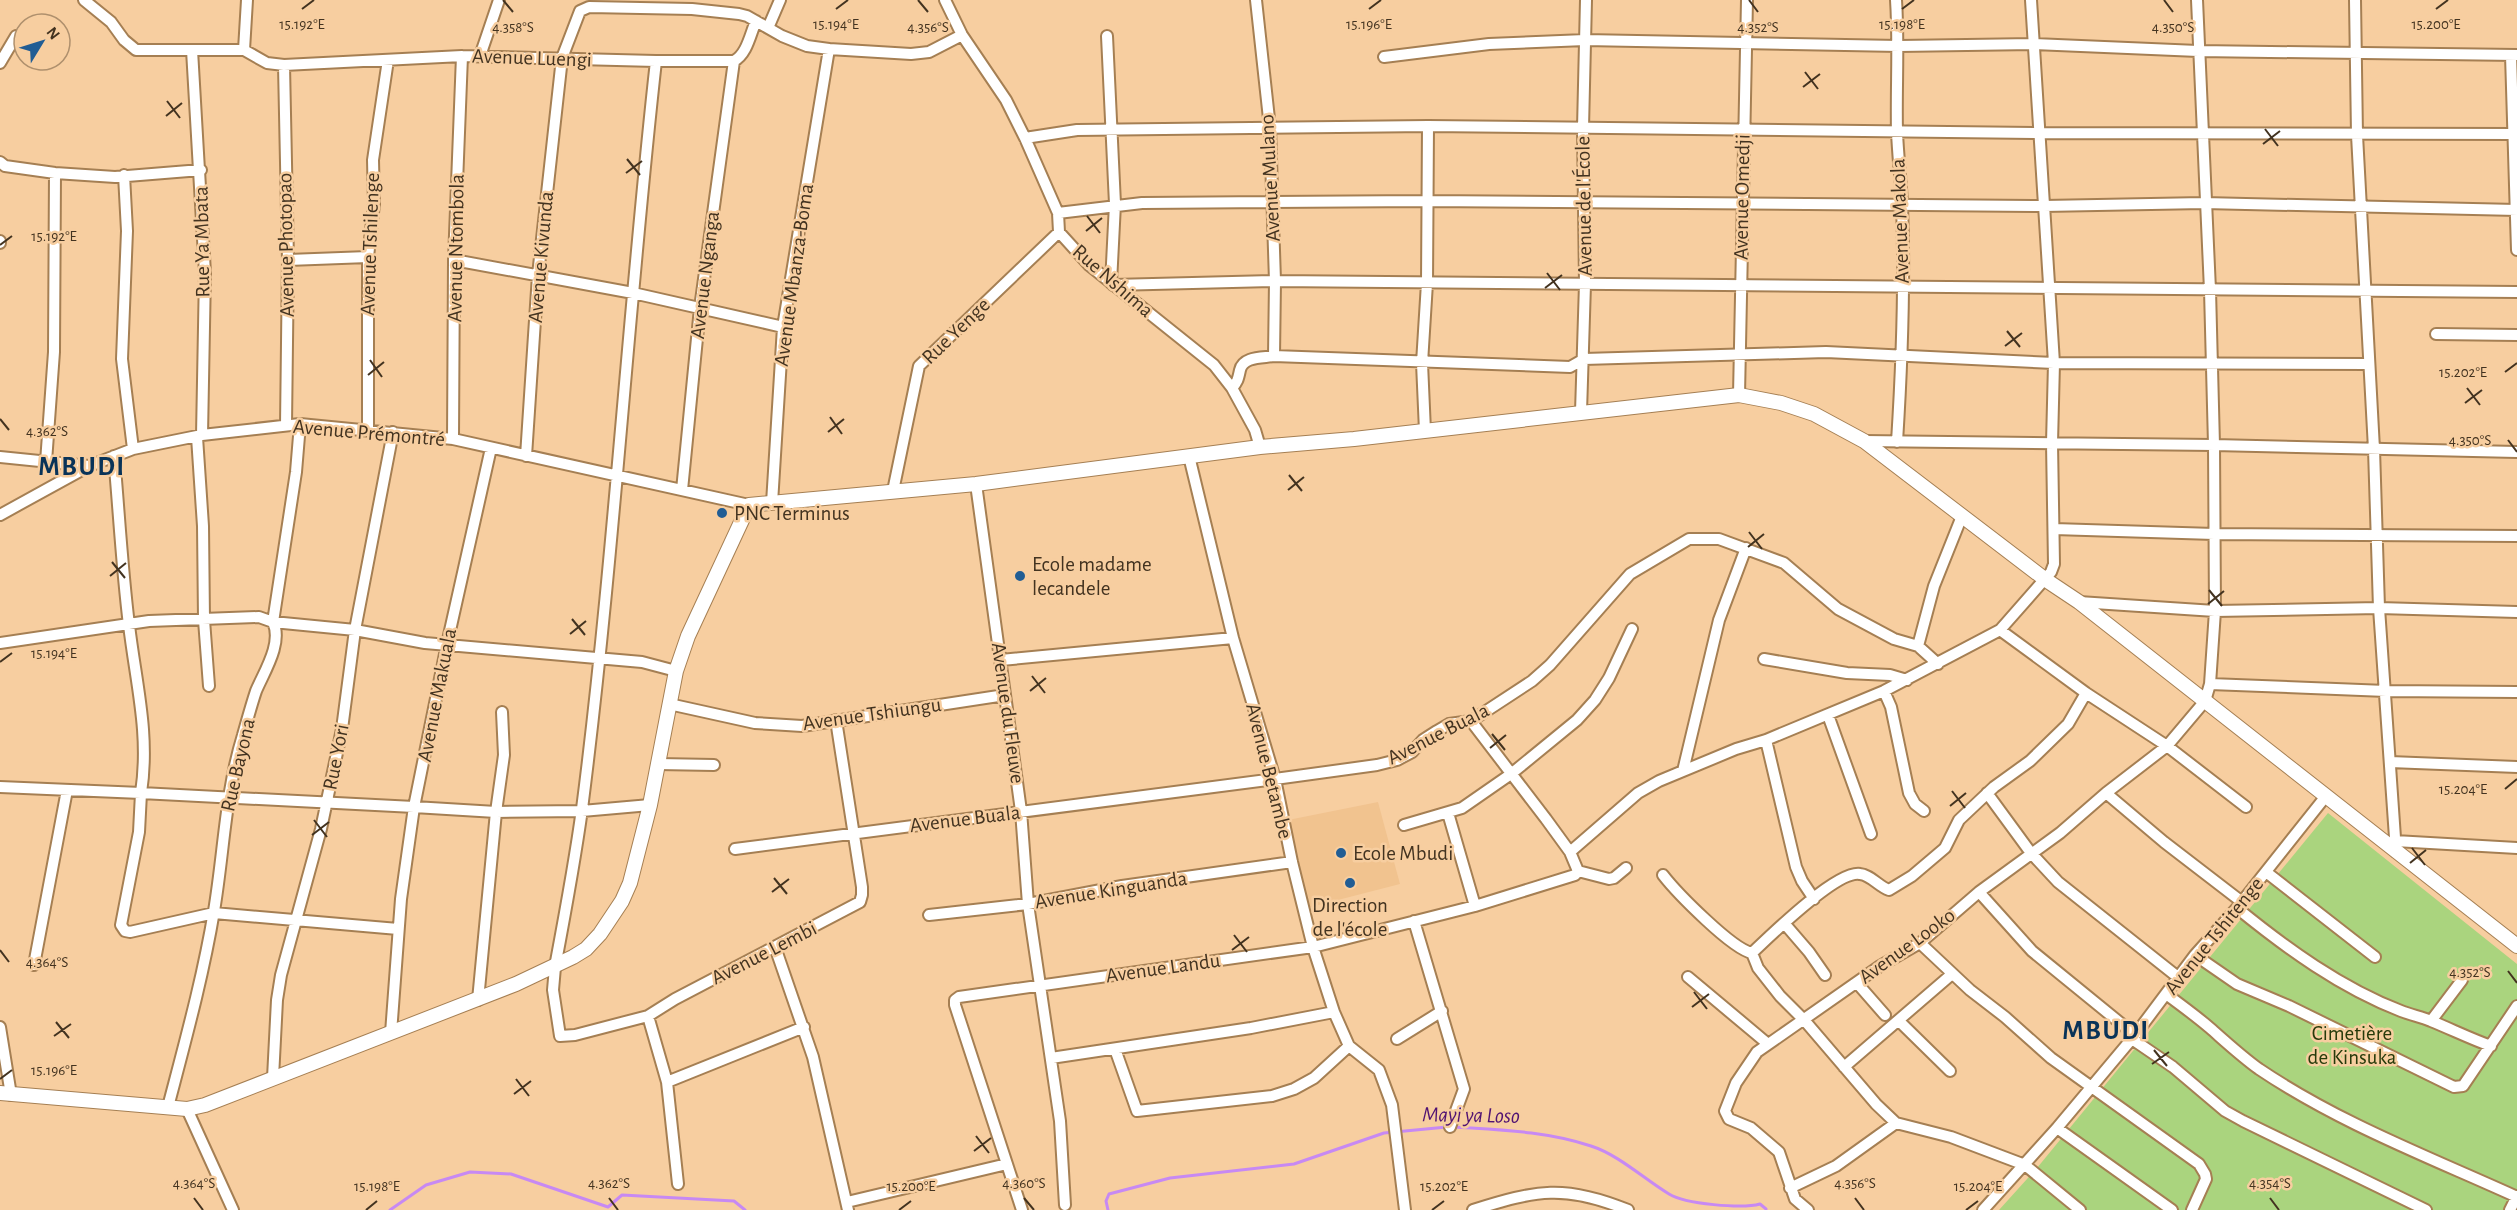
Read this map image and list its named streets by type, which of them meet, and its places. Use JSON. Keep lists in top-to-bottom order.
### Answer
{
  "streets": {
    "street": [
      "Avenue Luengi",
      "Avenue Mulano",
      "Avenue Omedji",
      "Avenue de l'École",
      "Avenue Makola",
      "Rue Ya Mbata",
      "Avenue Tshilenge",
      "Avenue Photopao",
      "Avenue Ntombola",
      "Avenue Kivunda",
      "Avenue Nganga",
      "Avenue Mbanza-Boma",
      "Rue Nshima",
      "Rue Yenge",
      "Avenue Prémontré",
      "Avenue Makuala",
      "Avenue du Fleuve",
      "Avenue Tshiungu",
      "Avenue Buala",
      "Rue Yori",
      "Rue Bayona",
      "Avenue Betambe",
      "Avenue Kinguanda",
      "Avenue Tshitenge",
      "Avenue Looko",
      "Avenue Lembi",
      "Avenue Landu"
    ]
  },
  "crossings": [
    ["Avenue Luengi", "Avenue Tshilenge"],
    ["Avenue Luengi", "Avenue Photopao"],
    ["Avenue Luengi", "Avenue Ntombola"],
    ["Avenue Luengi", "Avenue Kivunda"],
    ["Avenue Luengi", "Avenue Nganga"],
    ["Rue Ya Mbata", "Avenue Prémontré"],
    ["Avenue Tshilenge", "Avenue Prémontré"],
    ["Avenue Photopao", "Avenue Prémontré"],
    ["Avenue Ntombola", "Avenue Prémontré"],
    ["Avenue Kivunda", "Avenue Prémontré"],
    ["Avenue Nganga", "Avenue Prémontré"],
    ["Rue Nshima", "Rue Yenge"],
    ["Avenue Prémontré", "Avenue Makuala"],
    ["Avenue Prémontré", "Rue Yori"],
    ["Avenue Prémontré", "Rue Bayona"],
    ["Avenue du Fleuve", "Avenue Tshiungu"],
    ["Avenue du Fleuve", "Avenue Buala"],
    ["Avenue du Fleuve", "Avenue Kinguanda"],
    ["Avenue du Fleuve", "Avenue Landu"],
    ["Avenue Tshiungu", "Avenue Lembi"],
    ["Avenue Buala", "Avenue Betambe"],
    ["Avenue Buala", "Avenue Lembi"],
    ["Avenue Betambe", "Avenue Kinguanda"],
    ["Avenue Betambe", "Avenue Landu"]
  ],
  "districts": ["MBUDI", "MBUDI"],
  "water": ["Mayi ya Loso"],
  "parks": ["Cimetière de Kinsuka"],
  "places": [
    "PNC Terminus",
    "Ecole madame lecandele",
    "Ecole Mbudi",
    "Direction de l'école"
  ],
  "north": "top right",
  "coordinates": [
    "15.192°E",
    "15.194°E",
    "15.196°E",
    "15.198°E",
    "15.200°E",
    "4.352°S",
    "4.350°S",
    "4.358°S",
    "4.356°S",
    "15.202°E",
    "4.362°S",
    "15.204°E",
    "4.364°S",
    "4.360°S",
    "4.354°S"
  ]
}
